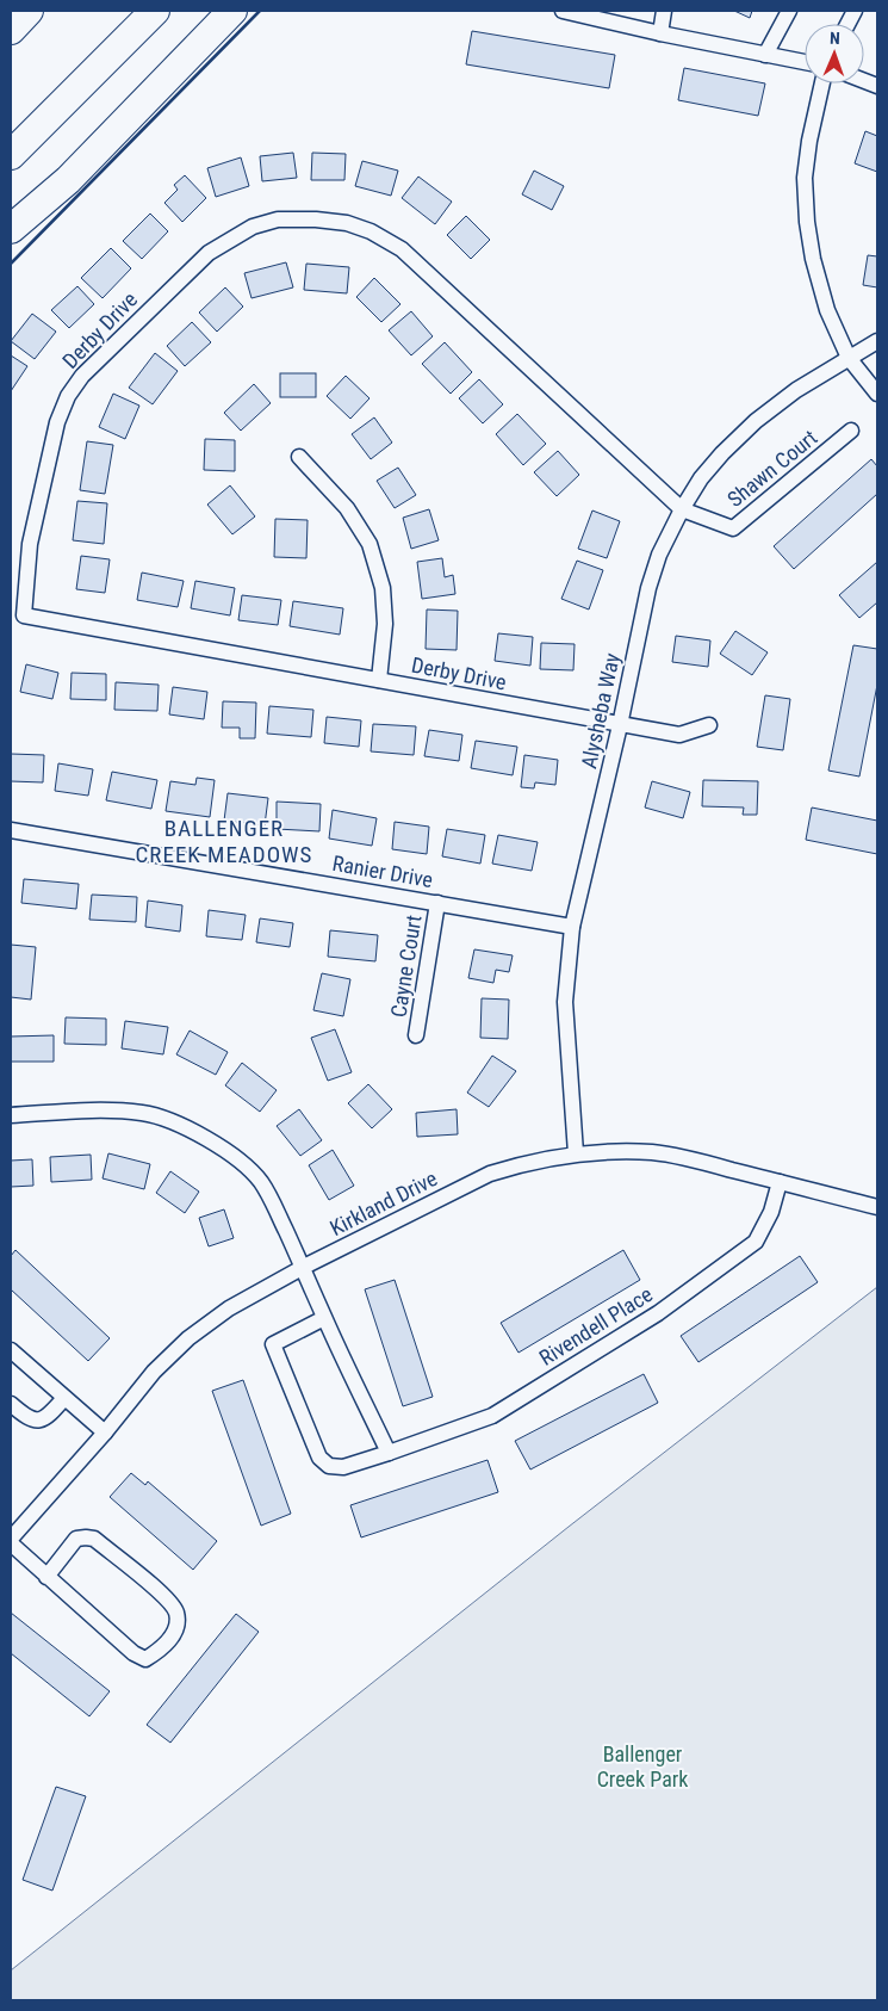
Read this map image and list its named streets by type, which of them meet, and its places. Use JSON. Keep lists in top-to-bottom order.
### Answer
{
  "streets": {
    "street": [
      "Derby Drive",
      "Shawn Court",
      "Alysheba Way",
      "Ranier Drive",
      "Cayne Court",
      "Kirkland Drive",
      "Rivendell Place"
    ]
  },
  "crossings": [
    ["Derby Drive", "Shawn Court"],
    ["Derby Drive", "Alysheba Way"],
    ["Shawn Court", "Alysheba Way"],
    ["Alysheba Way", "Ranier Drive"],
    ["Alysheba Way", "Kirkland Drive"],
    ["Ranier Drive", "Cayne Court"],
    ["Kirkland Drive", "Rivendell Place"]
  ],
  "districts": ["BALLENGER CREEK MEADOWS"],
  "parks": ["Ballenger Creek Park"],
  "north": "top"
}
